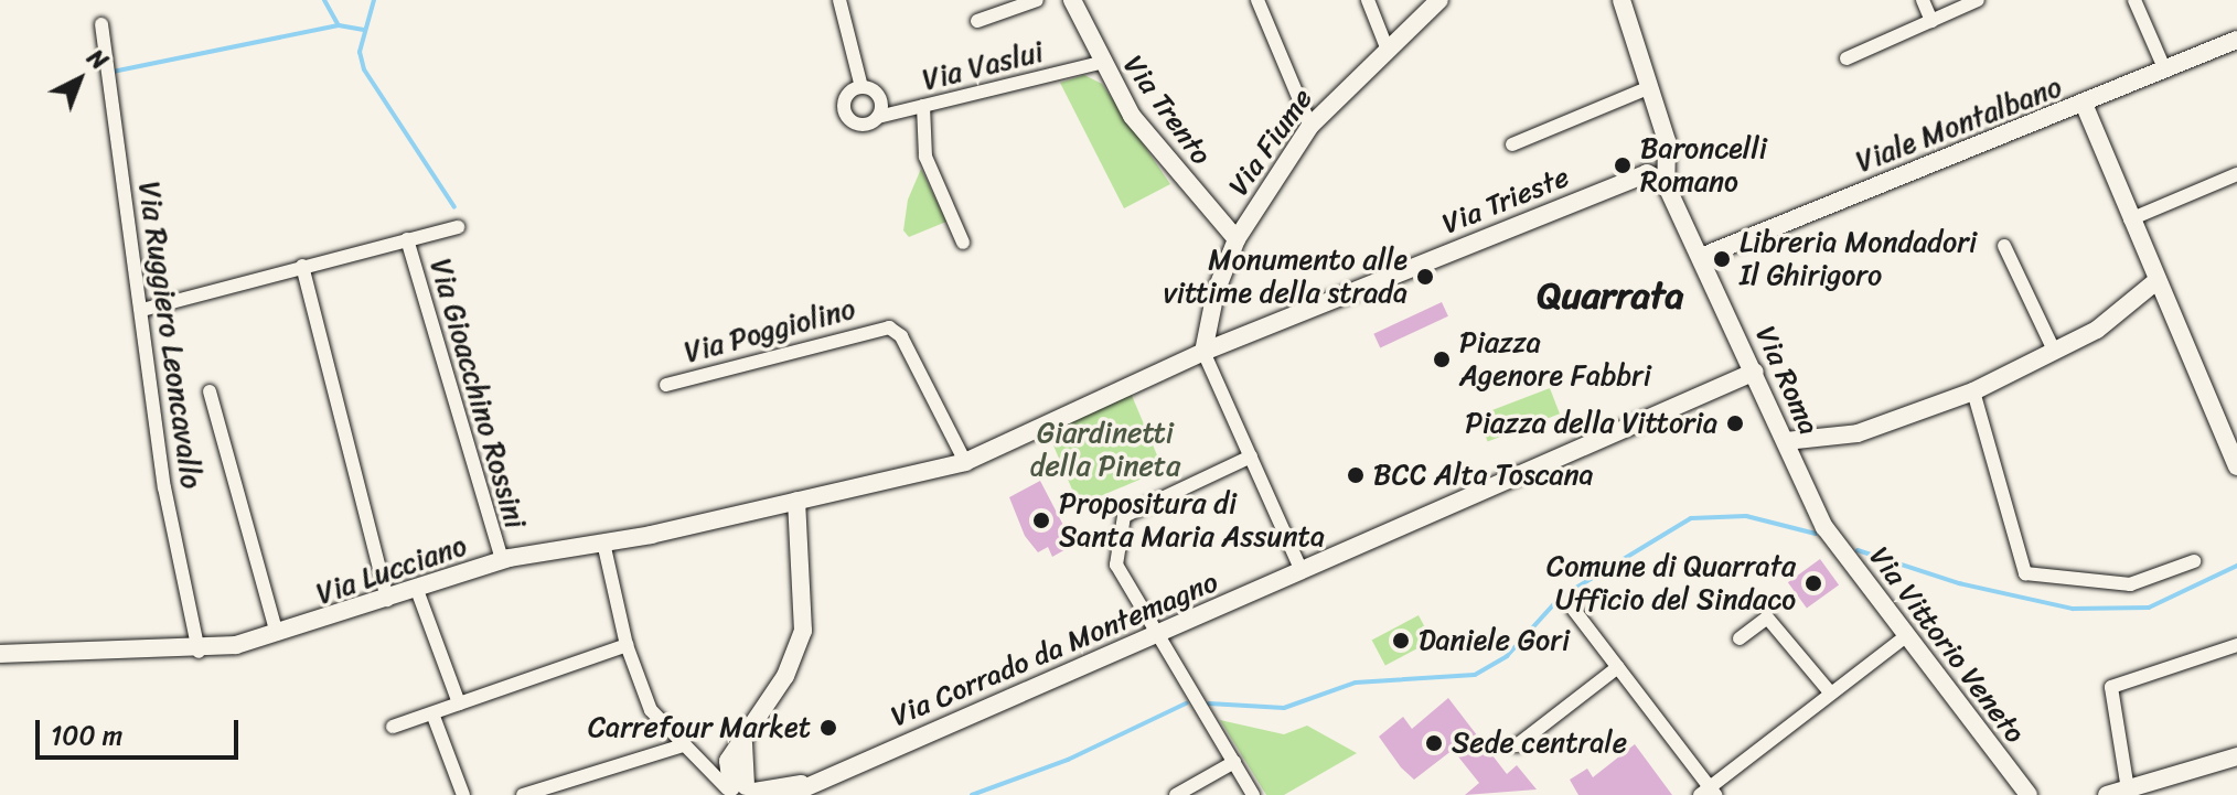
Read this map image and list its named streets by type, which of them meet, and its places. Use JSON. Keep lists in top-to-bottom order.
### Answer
{
  "streets": {
    "street": [
      "Via Vaslui",
      "Via Trento",
      "Viale Montalbano",
      "Via Fiume",
      "Via Trieste",
      "Via Poggiolino",
      "Via Ruggiero Leoncavallo",
      "Via Roma",
      "Via Gioacchino Rossini",
      "Via Lucciano",
      "Via Vittorio Veneto",
      "Via Corrado da Montemagno"
    ]
  },
  "crossings": [
    ["Via Vaslui", "Via Trento"],
    ["Via Trento", "Via Fiume"],
    ["Viale Montalbano", "Via Roma"],
    ["Via Fiume", "Via Trieste"],
    ["Via Trieste", "Via Poggiolino"],
    ["Via Trieste", "Via Lucciano"],
    ["Via Ruggiero Leoncavallo", "Via Lucciano"],
    ["Via Roma", "Via Vittorio Veneto"],
    ["Via Roma", "Via Corrado da Montemagno"],
    ["Via Gioacchino Rossini", "Via Lucciano"]
  ],
  "districts": ["Quarrata"],
  "parks": ["Giardinetti della Pineta"],
  "places": [
    "Baroncelli Romano",
    "Libreria Mondadori Il Ghirigoro",
    "Monumento alle vittime della strada",
    "Piazza Agenore Fabbri",
    "Piazza della Vittoria",
    "BCC Alta Toscana",
    "Propositura di Santa Maria Assunta",
    "Comune di Quarrata Ufficio del Sindaco",
    "Daniele Gori",
    "Carrefour Market",
    "Sede centrale"
  ],
  "scale_bar": "100 m",
  "north": "top right"
}
